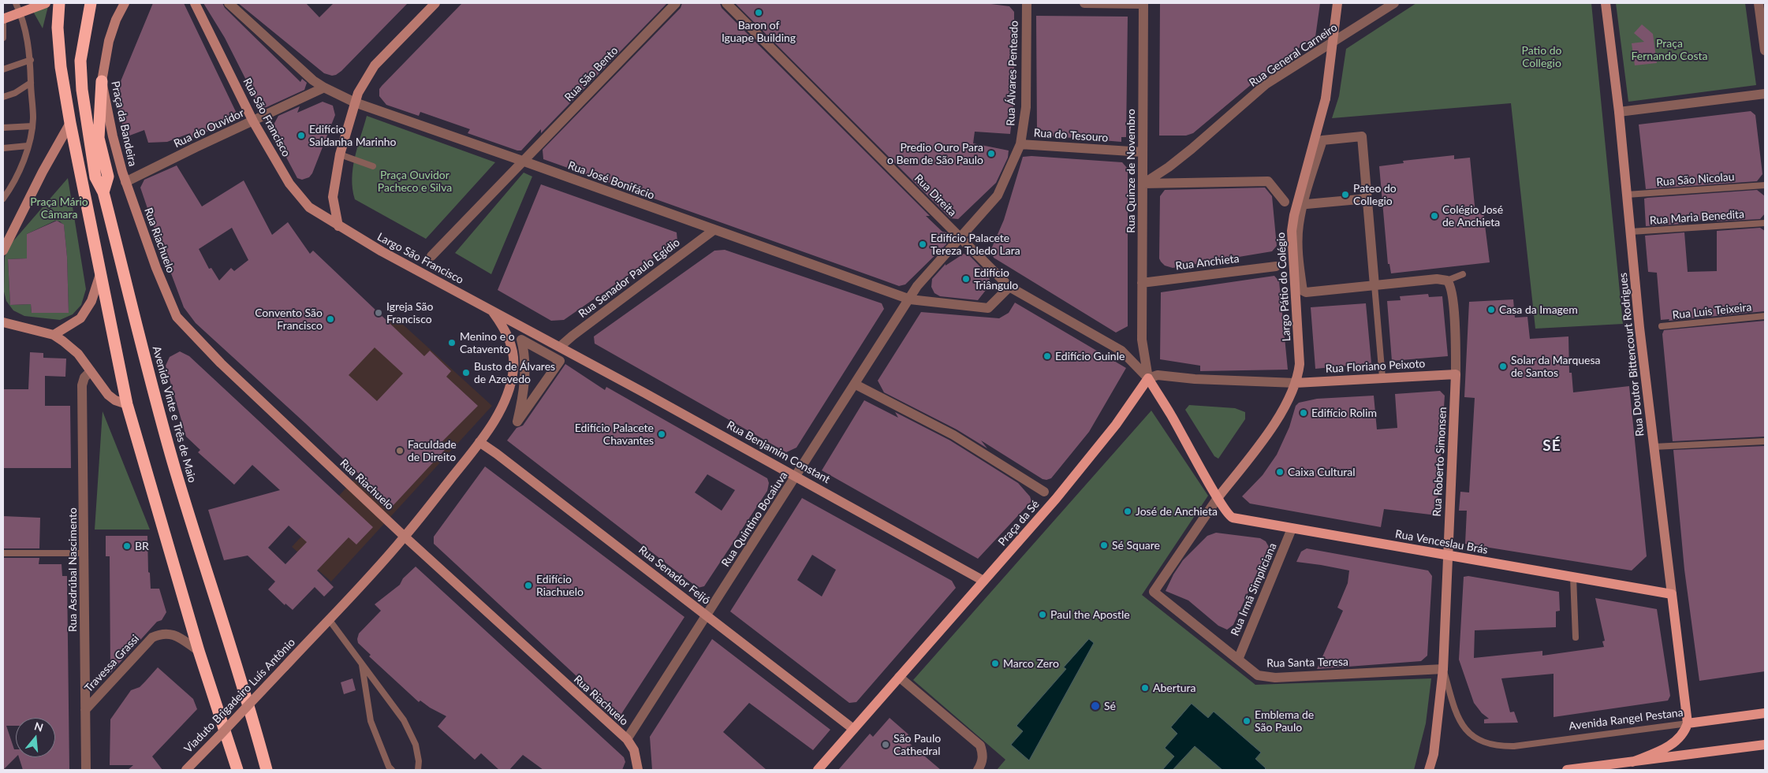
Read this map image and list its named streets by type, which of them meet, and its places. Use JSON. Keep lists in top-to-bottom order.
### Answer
{
  "streets": {
    "highway": ["Avenida Vinte e Três de Maio"],
    "main road": [
      "Rua São Francisco",
      "Praça da Bandeira",
      "Rua Riachuelo",
      "Largo São Francisco",
      "Largo Pátio do Colégio",
      "Rua Doutor Bittencourt Rodrigues",
      "Rua Floriano Peixoto",
      "Rua Benjamim Constant",
      "Rua Roberto Simonsen",
      "Praça da Sé",
      "Rua Venceslau Brás",
      "Rua Senador Feijó",
      "Viaduto Brigadeiro Luís Antônio",
      "Avenida Rangel Pestana"
    ],
    "street": [
      "Rua General Carneiro",
      "Rua Álvares Penteado",
      "Rua São Bento",
      "Rua do Ouvidor",
      "Rua do Tesouro",
      "Rua Quinze de Novembro",
      "Rua José Bonifácio",
      "Rua Direita",
      "Rua Anchieta",
      "Rua Senador Paulo Egídio",
      "Rua Quintino Bocaiuva",
      "Rua Asdrúbal Nascimento",
      "Rua Irmã Simpliciana",
      "Rua Santa Teresa",
      "Travessa Grassi"
    ],
    "lane": ["Rua São Nicolau", "Rua Maria Benedita", "Rua Luis Teixeira"]
  },
  "crossings": [
    ["Rua General Carneiro", "Rua Quinze de Novembro"],
    ["Rua Álvares Penteado", "Rua do Tesouro"],
    ["Rua Álvares Penteado", "Rua Direita"],
    ["Rua Álvares Penteado", "Rua Quintino Bocaiuva"],
    ["Rua São Bento", "Rua José Bonifácio"],
    ["Rua São Francisco", "Rua do Ouvidor"],
    ["Rua São Francisco", "Largo São Francisco"],
    ["Praça da Bandeira", "Rua do Ouvidor"],
    ["Praça da Bandeira", "Rua Riachuelo"],
    ["Rua do Ouvidor", "Rua José Bonifácio"],
    ["Rua do Ouvidor", "Rua Riachuelo"],
    ["Rua do Tesouro", "Rua Quinze de Novembro"],
    ["Rua Quinze de Novembro", "Rua Direita"],
    ["Rua Quinze de Novembro", "Rua Anchieta"],
    ["Rua Quinze de Novembro", "Praça da Sé"],
    ["Rua São Nicolau", "Rua Doutor Bittencourt Rodrigues"],
    ["Rua José Bonifácio", "Rua Direita"],
    ["Rua José Bonifácio", "Rua Senador Paulo Egídio"],
    ["Rua José Bonifácio", "Rua Quintino Bocaiuva"],
    ["Rua Direita", "Rua Quintino Bocaiuva"],
    ["Rua Direita", "Praça da Sé"],
    ["Rua Maria Benedita", "Rua Doutor Bittencourt Rodrigues"],
    ["Rua Riachuelo", "Largo São Francisco"],
    ["Rua Riachuelo", "Rua Quintino Bocaiuva"],
    ["Rua Riachuelo", "Viaduto Brigadeiro Luís Antônio"],
    ["Largo São Francisco", "Rua Senador Paulo Egídio"],
    ["Largo São Francisco", "Rua Benjamim Constant"],
    ["Largo São Francisco", "Rua Senador Feijó"],
    ["Largo São Francisco", "Viaduto Brigadeiro Luís Antônio"],
    ["Rua Senador Paulo Egídio", "Rua Benjamim Constant"],
    ["Largo Pátio do Colégio", "Rua Floriano Peixoto"],
    ["Rua Doutor Bittencourt Rodrigues", "Rua Venceslau Brás"],
    ["Rua Floriano Peixoto", "Rua Roberto Simonsen"],
    ["Rua Benjamim Constant", "Rua Quintino Bocaiuva"],
    ["Rua Benjamim Constant", "Praça da Sé"],
    ["Rua Roberto Simonsen", "Rua Venceslau Brás"],
    ["Rua Roberto Simonsen", "Rua Santa Teresa"],
    ["Rua Roberto Simonsen", "Avenida Rangel Pestana"],
    ["Rua Quintino Bocaiuva", "Rua Senador Feijó"],
    ["Praça da Sé", "Rua Senador Feijó"],
    ["Rua Venceslau Brás", "Rua Irmã Simpliciana"],
    ["Rua Venceslau Brás", "Rua Santa Teresa"],
    ["Rua Asdrúbal Nascimento", "Travessa Grassi"],
    ["Rua Irmã Simpliciana", "Rua Santa Teresa"],
    ["Rua Santa Teresa", "Avenida Rangel Pestana"]
  ],
  "districts": ["SÉ"],
  "parks": [
    "Praça Fernando Costa",
    "Patio do Collegio",
    "Praça Ouvidor Pacheco e Silva",
    "Praça Mário Câmara"
  ],
  "places": [
    "Baron of Iguape Building",
    "Edifício Saldanha Marinho",
    "Predio Ouro Para o Bem de São Paulo",
    "Pateo do Collegio",
    "Colégio José de Anchieta",
    "Edifício Palacete Tereza Toledo Lara",
    "Edifício Triângulo",
    "Casa da Imagem",
    "Igreja São Francisco",
    "Convento São Francisco",
    "Menino e o Catavento",
    "Edifício Guinle",
    "Solar da Marquesa de Santos",
    "Busto de Álvares de Azevedo",
    "Edifício Rolim",
    "Edifício Palacete Chavantes",
    "Faculdade de Direito",
    "Caixa Cultural",
    "José de Anchieta",
    "Sé Square",
    "BR",
    "Edifício Riachuelo",
    "Paul the Apostle",
    "Marco Zero",
    "Abertura",
    "Sé",
    "Emblema de São Paulo",
    "São Paulo Cathedral"
  ],
  "north": "top"
}
